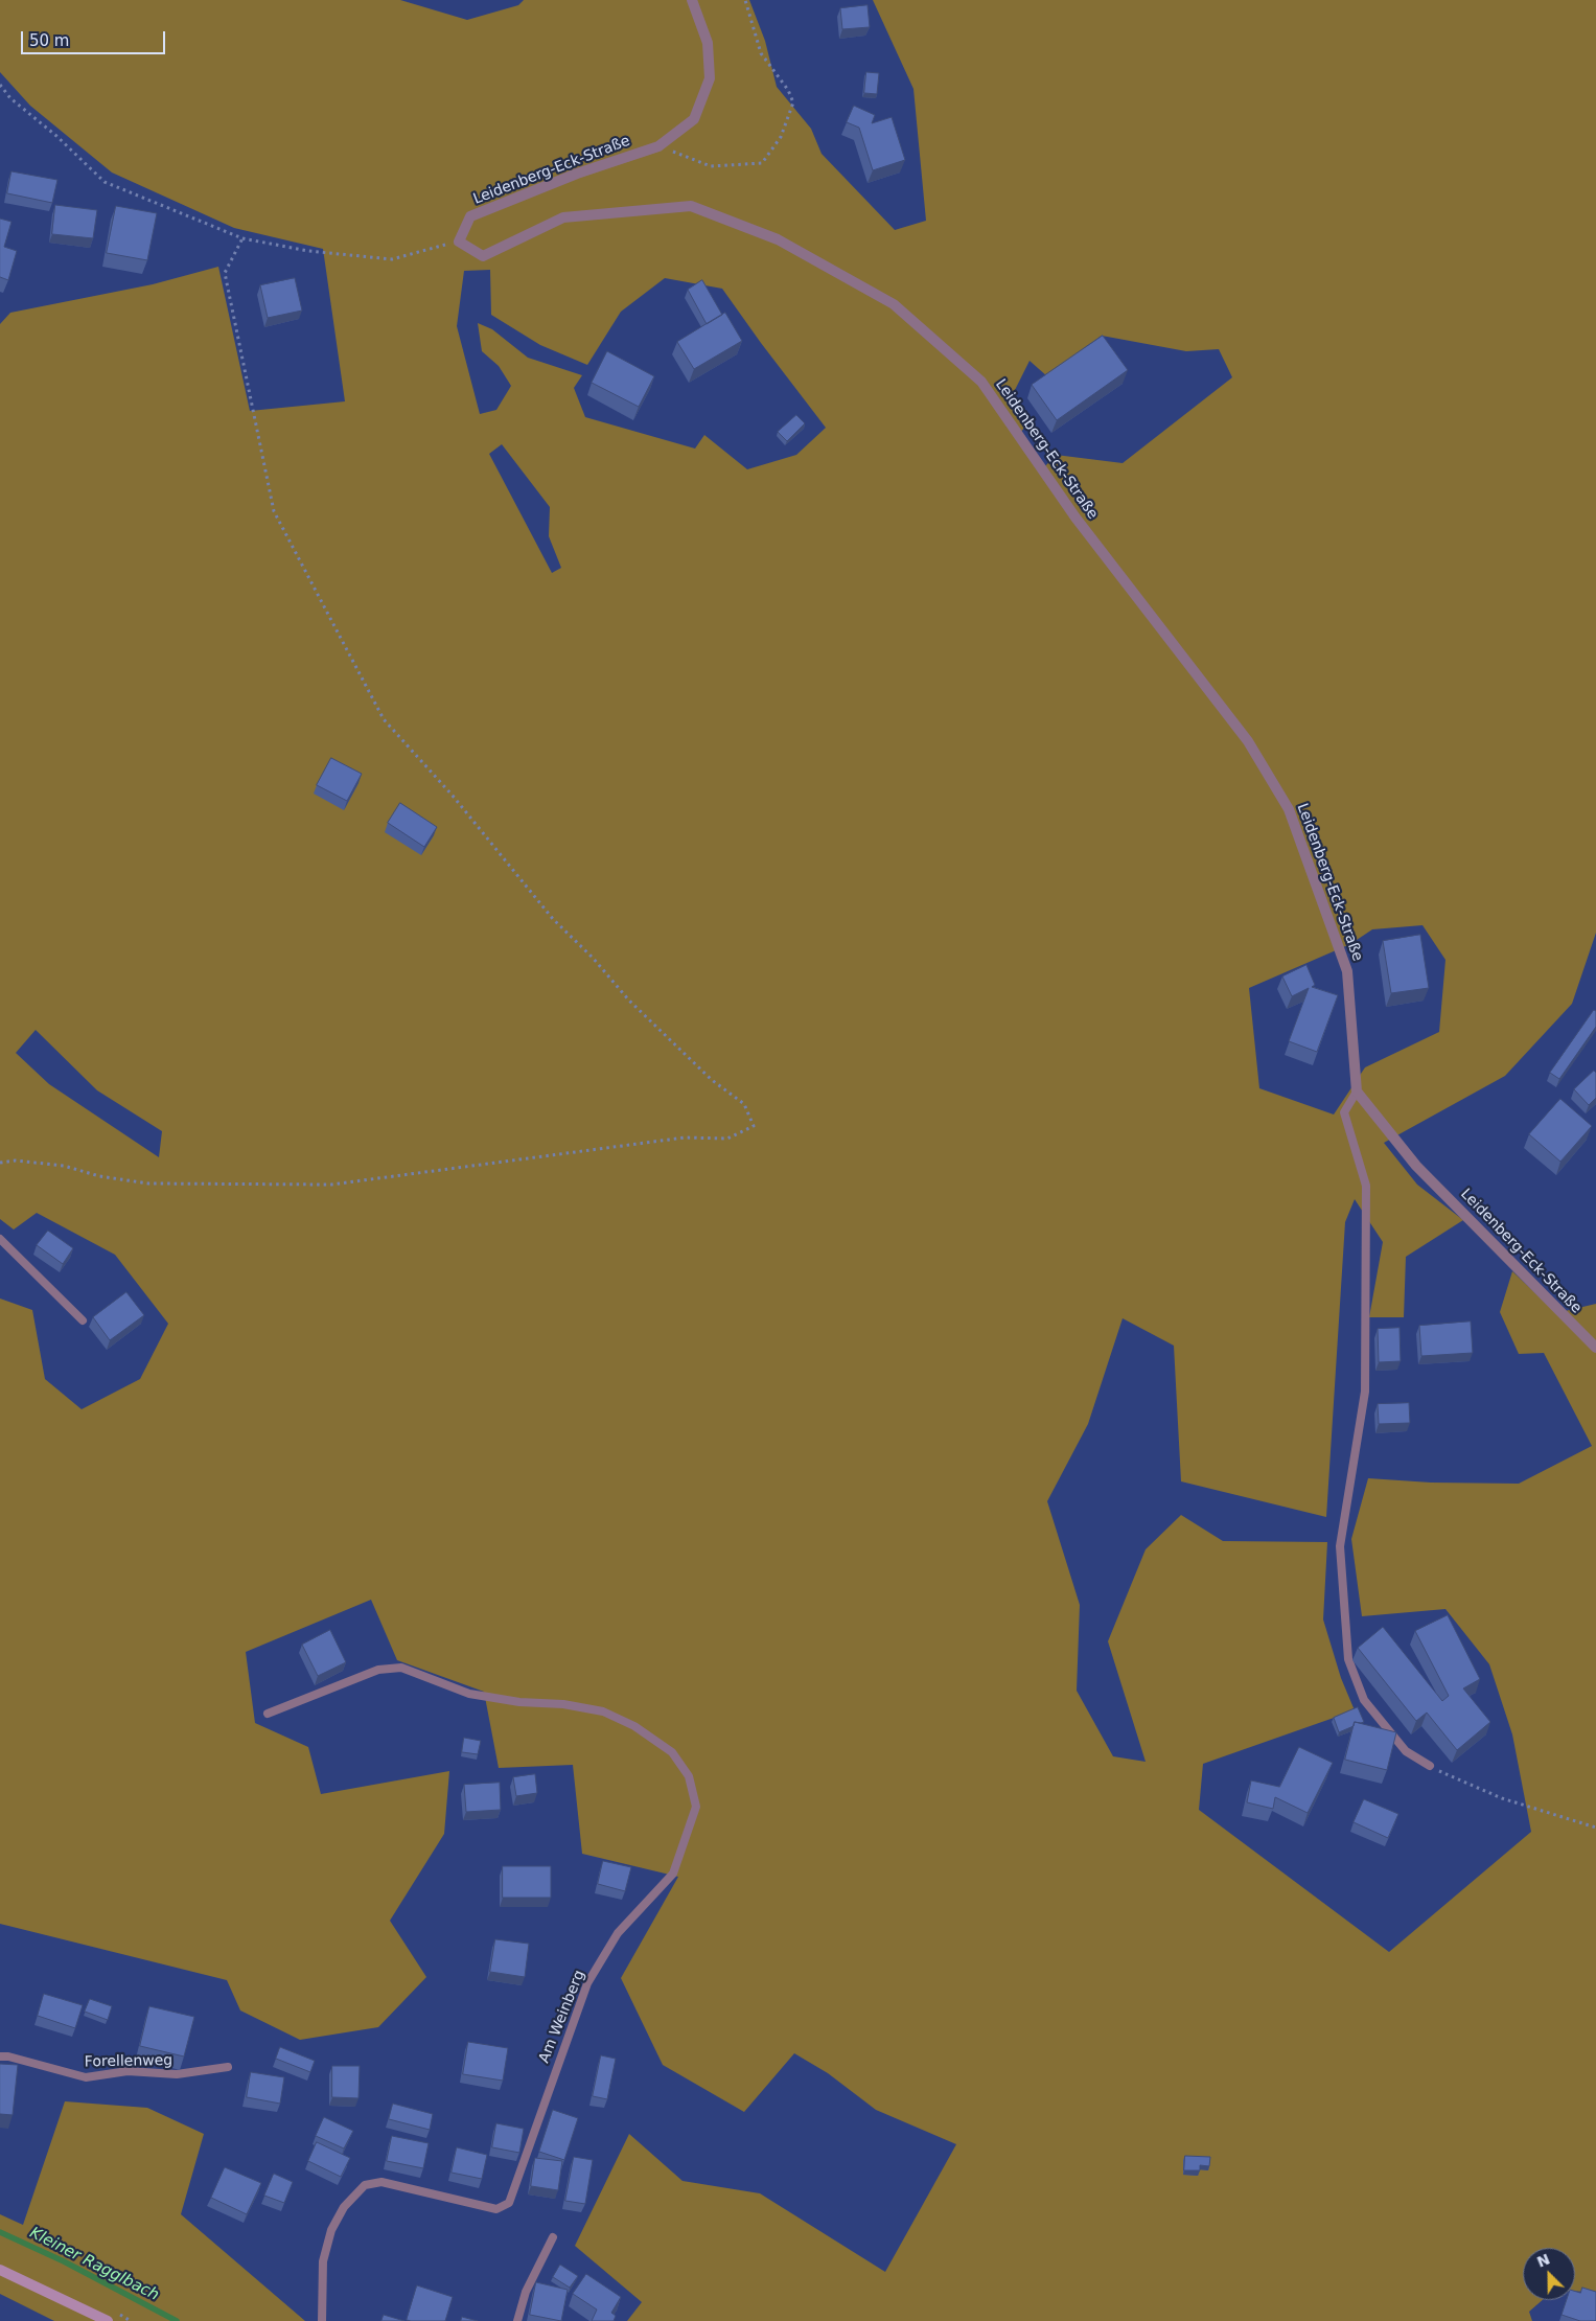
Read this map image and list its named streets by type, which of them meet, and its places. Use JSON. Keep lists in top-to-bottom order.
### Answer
{
  "streets": {
    "street": ["Leidenberg-Eck-Straße"],
    "lane": ["Am Weinberg", "Forellenweg"]
  },
  "water": ["Kleiner Ragglbach"],
  "scale_bar": "50 m",
  "north": "top left"
}
